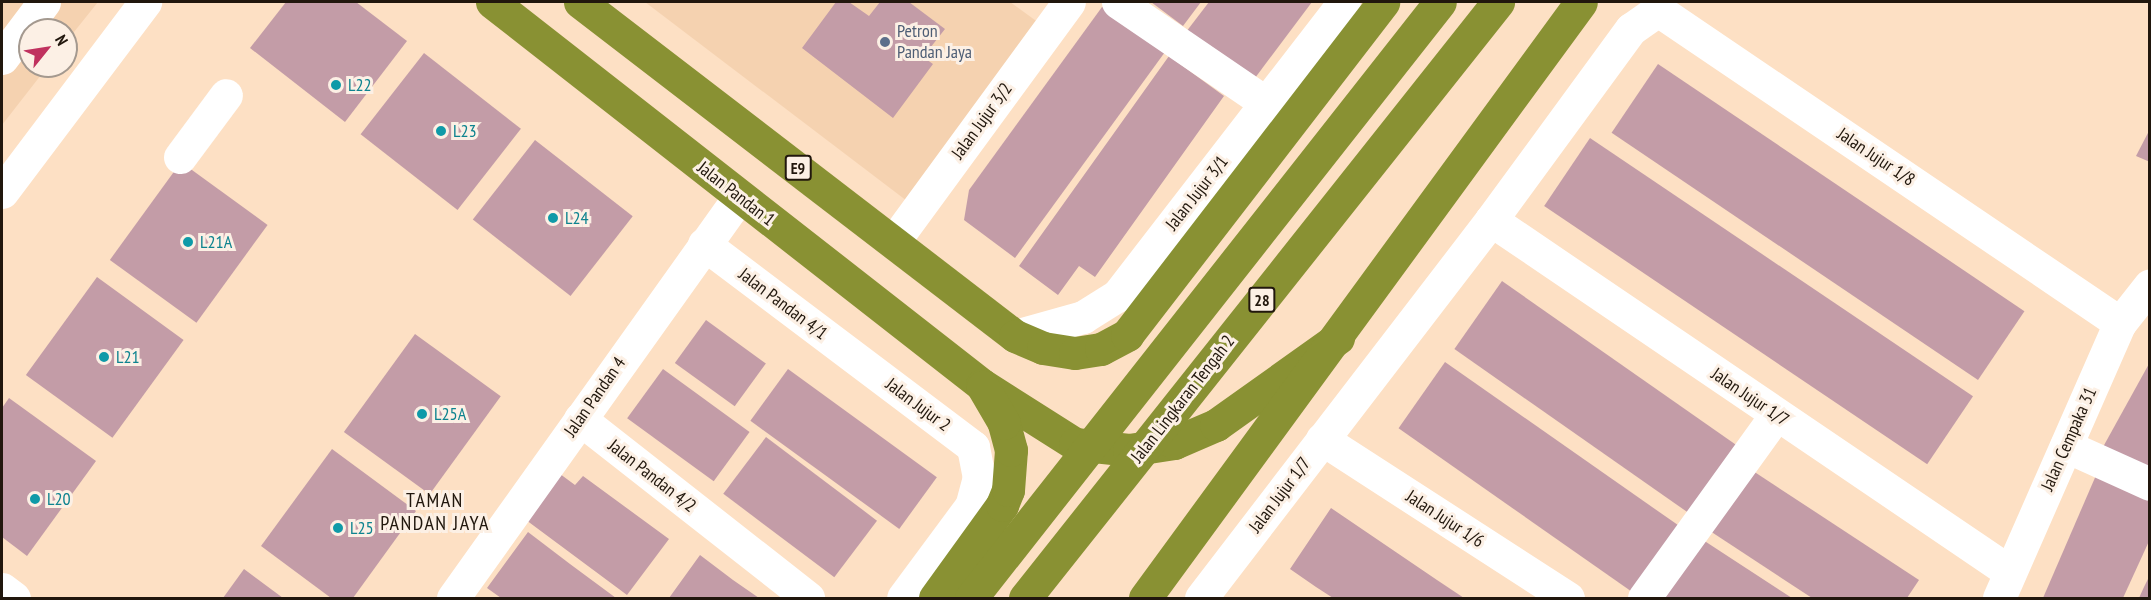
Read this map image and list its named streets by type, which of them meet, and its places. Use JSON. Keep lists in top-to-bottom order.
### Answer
{
  "streets": {
    "highway": [
      "E9",
      "Jalan Pandan 1",
      "28",
      "Jalan Lingkaran Tengah 2"
    ],
    "street": [
      "Jalan Jujur 3/2",
      "Jalan Jujur 1/8",
      "Jalan Jujur 3/1",
      "Jalan Pandan 4/1",
      "Jalan Pandan 4",
      "Jalan Jujur 1/7",
      "Jalan Jujur 2",
      "Jalan Cempaka 31",
      "Jalan Pandan 4/2",
      "Jalan Jujur 1/6"
    ]
  },
  "crossings": [
    ["Jalan Jujur 3/2", "E9"],
    ["Jalan Jujur 1/8", "Jalan Jujur 1/7"],
    ["Jalan Jujur 1/8", "Jalan Cempaka 31"],
    ["E9", "Jalan Jujur 3/1"],
    ["Jalan Pandan 1", "Jalan Pandan 4"],
    ["Jalan Pandan 4/1", "Jalan Pandan 4"],
    ["Jalan Pandan 4/1", "Jalan Jujur 2"],
    ["Jalan Pandan 4", "Jalan Pandan 4/2"],
    ["Jalan Jujur 1/7", "Jalan Cempaka 31"],
    ["Jalan Jujur 1/7", "Jalan Jujur 1/6"]
  ],
  "districts": ["TAMAN PANDAN JAYA"],
  "places": [
    "Petron Pandan Jaya",
    "L22",
    "L23",
    "L24",
    "L21A",
    "L21",
    "L25A",
    "L20",
    "L25"
  ],
  "north": "top right"
}
